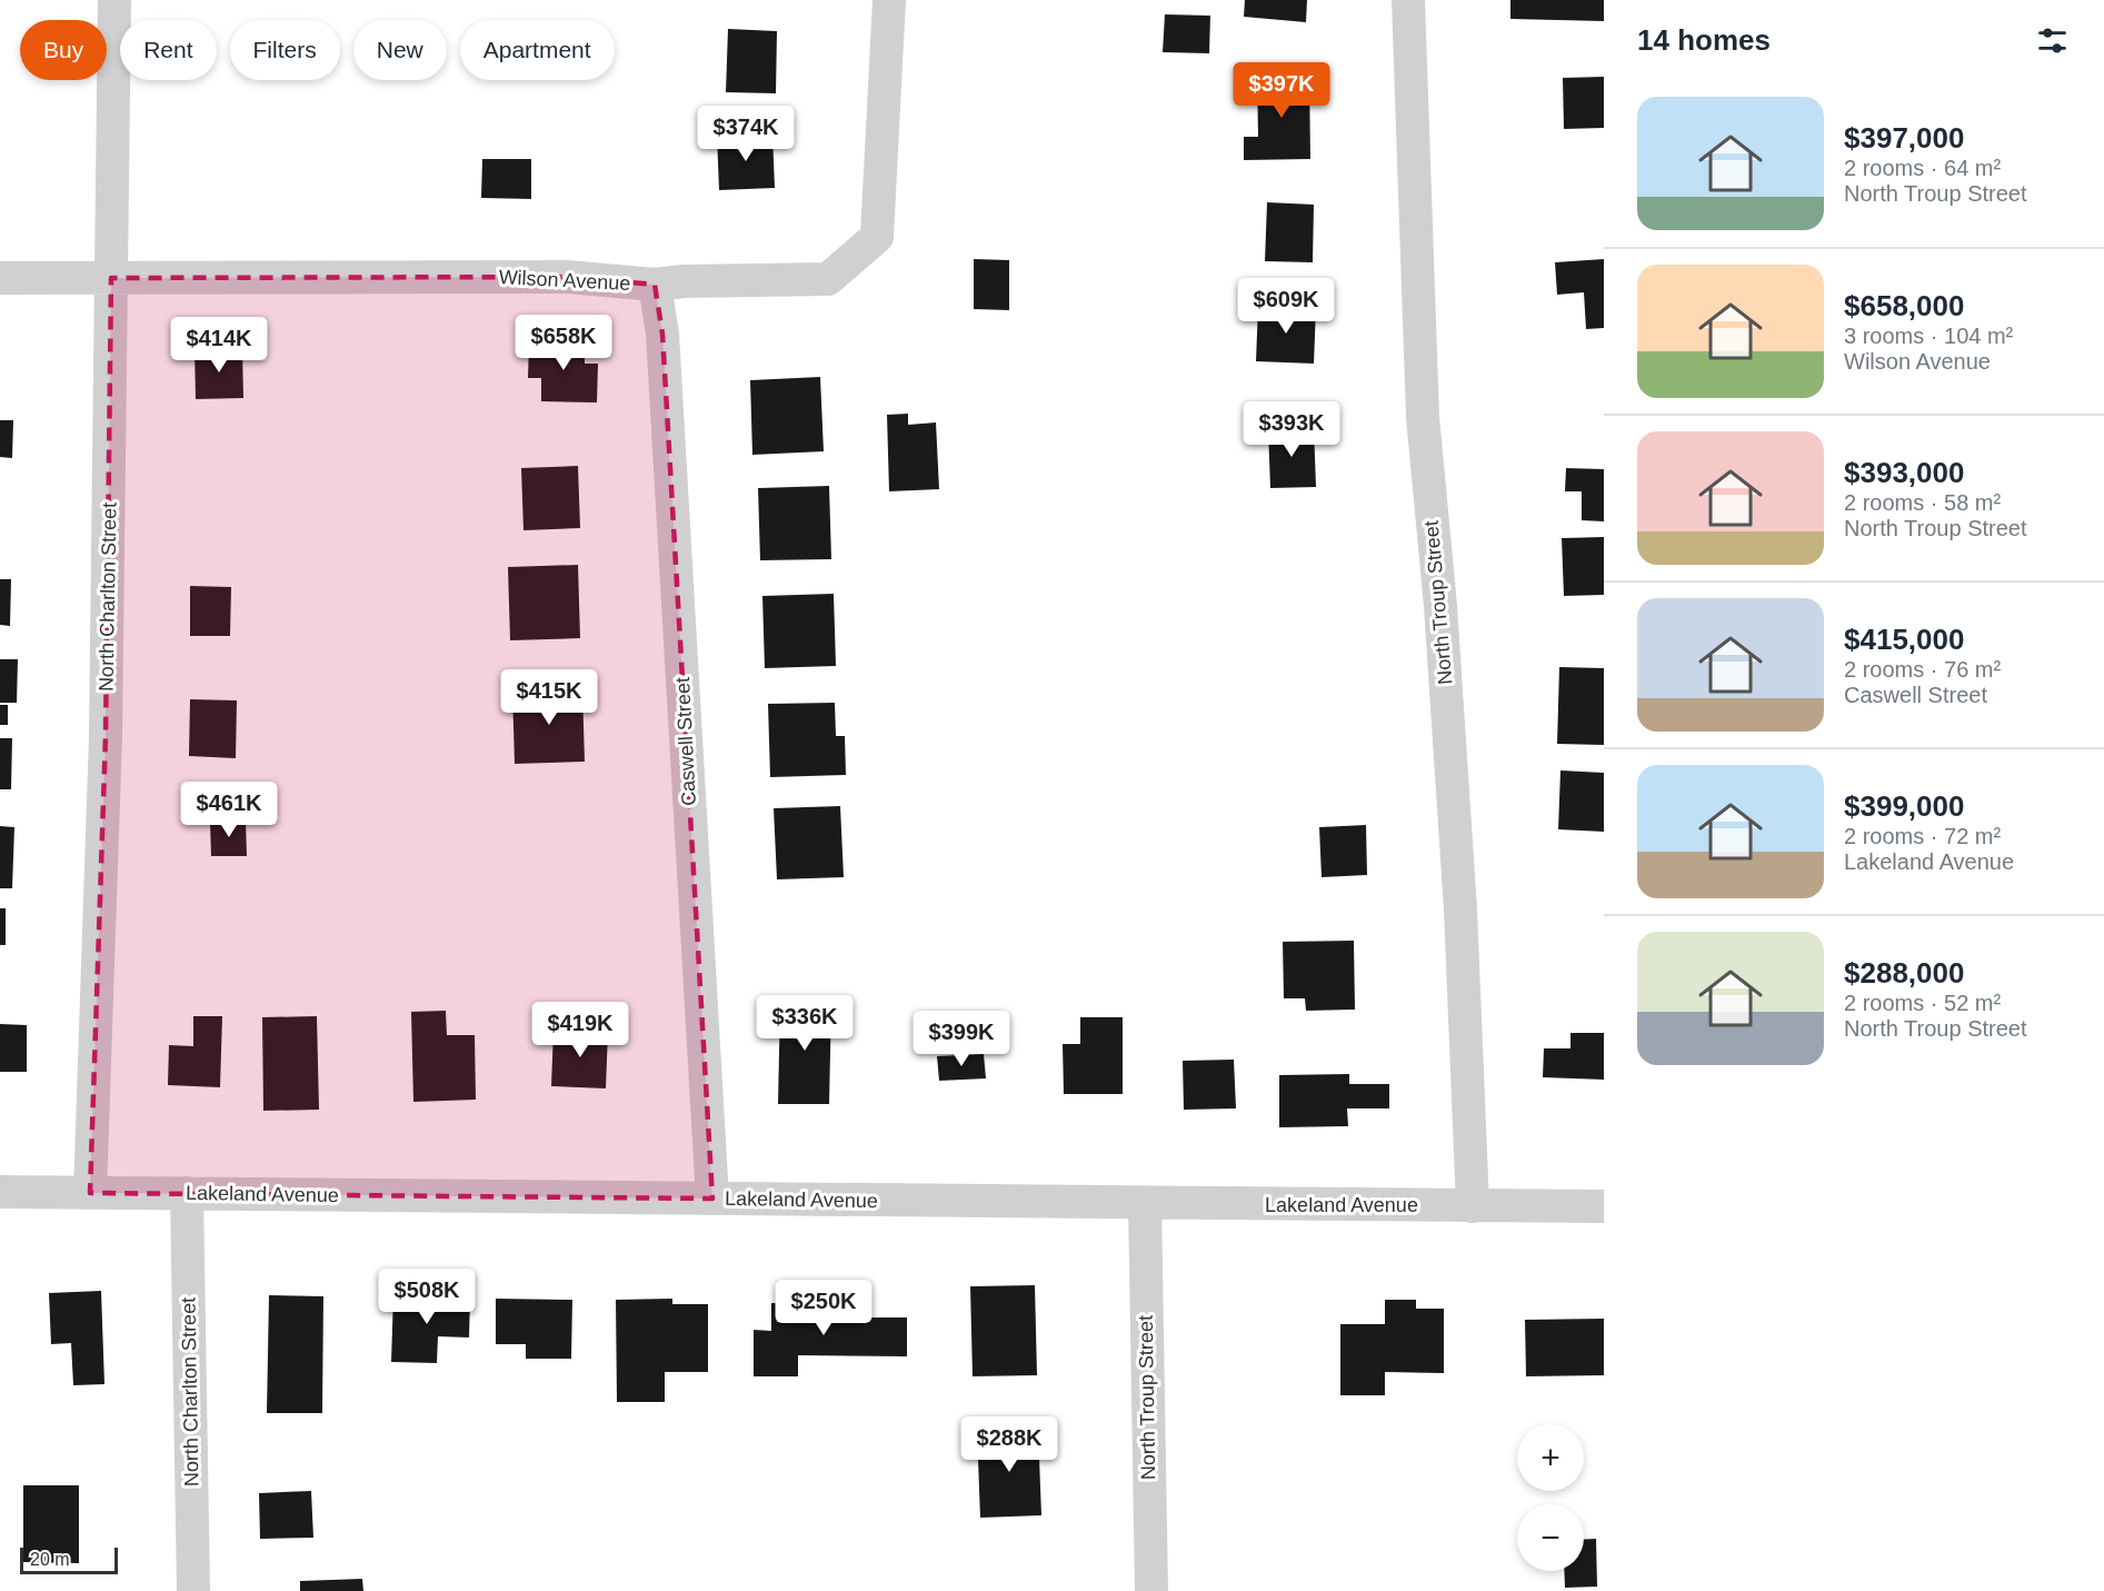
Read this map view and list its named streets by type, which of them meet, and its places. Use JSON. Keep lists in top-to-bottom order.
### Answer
{
  "streets": {
    "street": [
      "Wilson Avenue",
      "North Charlton Street",
      "North Troup Street",
      "Caswell Street",
      "Lakeland Avenue"
    ]
  },
  "crossings": [
    ["Wilson Avenue", "North Charlton Street"],
    ["Wilson Avenue", "Caswell Street"],
    ["North Charlton Street", "Lakeland Avenue"],
    ["North Troup Street", "Lakeland Avenue"],
    ["Caswell Street", "Lakeland Avenue"]
  ],
  "scale_bar": "20 m",
  "page": {
    "heading": "14 homes",
    "chip": [
      "Buy",
      "Rent",
      "Filters",
      "New",
      "Apartment"
    ],
    "price": [
      "$397K",
      "$374K",
      "$609K",
      "$658K",
      "$414K",
      "$393K",
      "$415K",
      "$461K",
      "$336K",
      "$419K",
      "$399K",
      "$508K",
      "$250K",
      "$288K"
    ],
    "list": [
      {
        "name": "$397,000",
        "note": "2 rooms · 64 m² · North Troup Street"
      },
      {
        "name": "$658,000",
        "note": "3 rooms · 104 m² · Wilson Avenue"
      },
      {
        "name": "$393,000",
        "note": "2 rooms · 58 m² · North Troup Street"
      },
      {
        "name": "$415,000",
        "note": "2 rooms · 76 m² · Caswell Street"
      },
      {
        "name": "$399,000",
        "note": "2 rooms · 72 m² · Lakeland Avenue"
      },
      {
        "name": "$288,000",
        "note": "2 rooms · 52 m² · North Troup Street"
      }
    ],
    "map_buttons": ["+", "−"],
    "scale": "20 m"
  }
}
